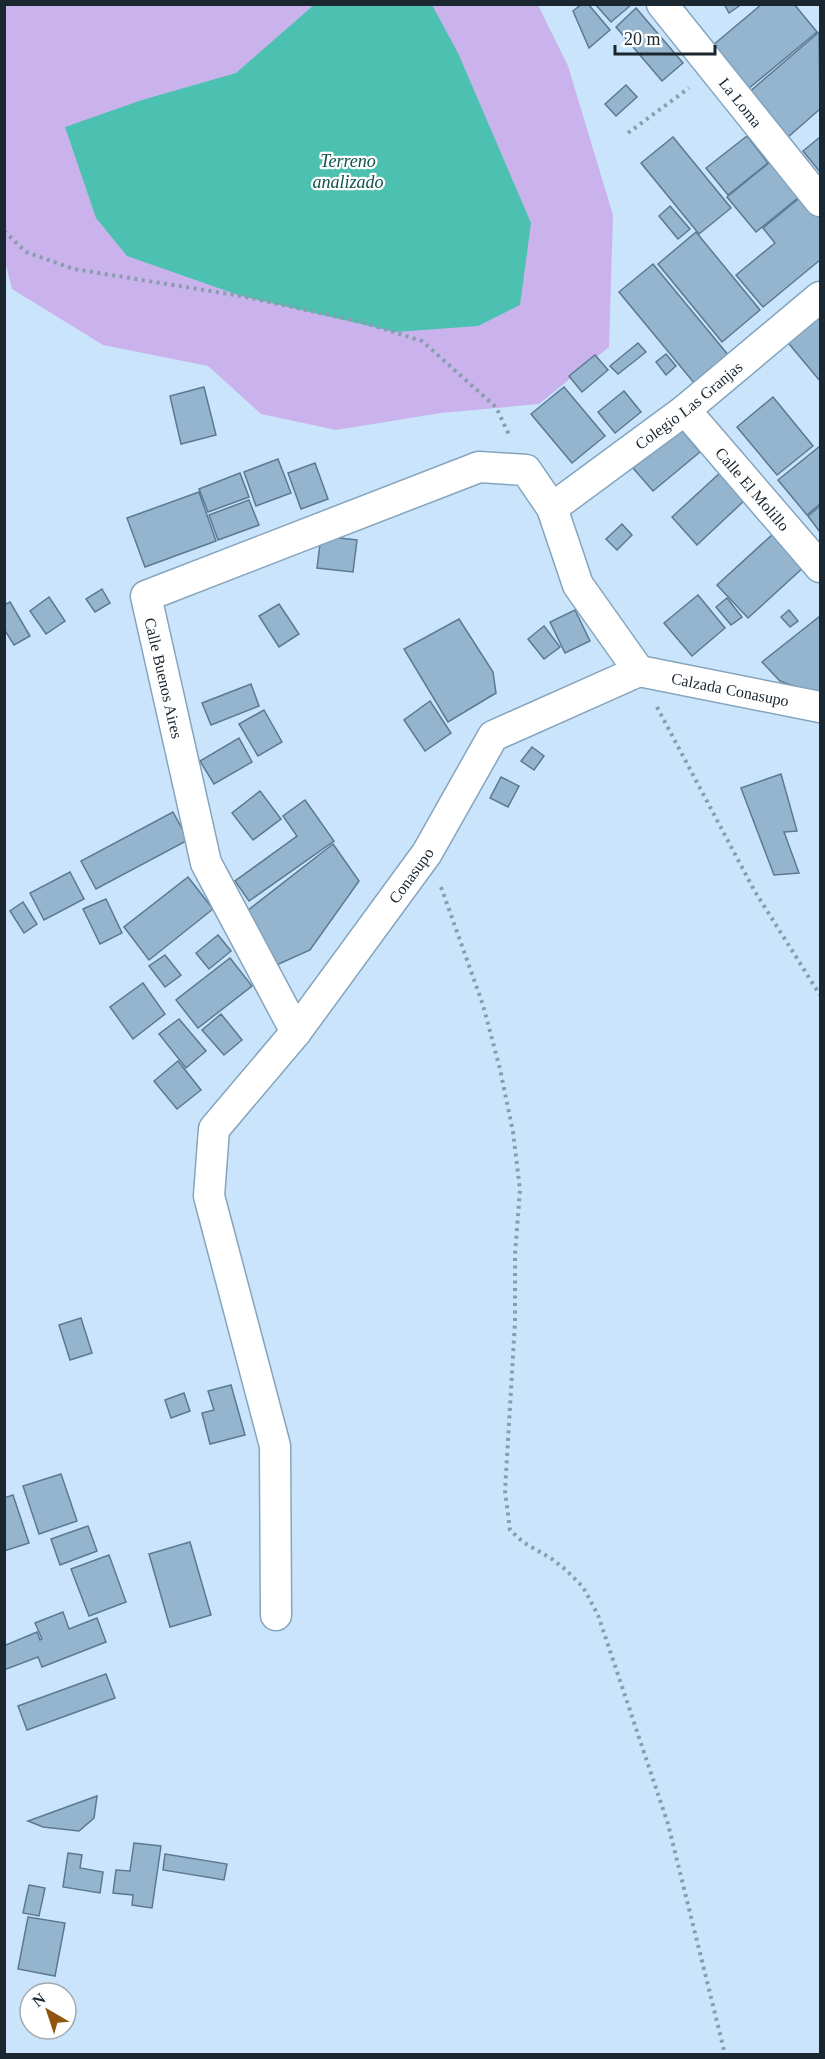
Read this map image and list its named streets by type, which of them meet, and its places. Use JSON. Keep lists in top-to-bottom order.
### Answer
{
  "streets": {
    "street": [
      "La Loma",
      "Colegio Las Granjas",
      "Calle El Molillo",
      "Calle Buenos Aires",
      "Calzada Conasupo",
      "Conasupo"
    ]
  },
  "crossings": [
    ["Colegio Las Granjas", "Calle El Molillo"],
    ["Calle Buenos Aires", "Conasupo"],
    ["Calzada Conasupo", "Conasupo"]
  ],
  "water": ["Terreno analizado"],
  "scale_bar": "20 m",
  "north": "top left"
}
